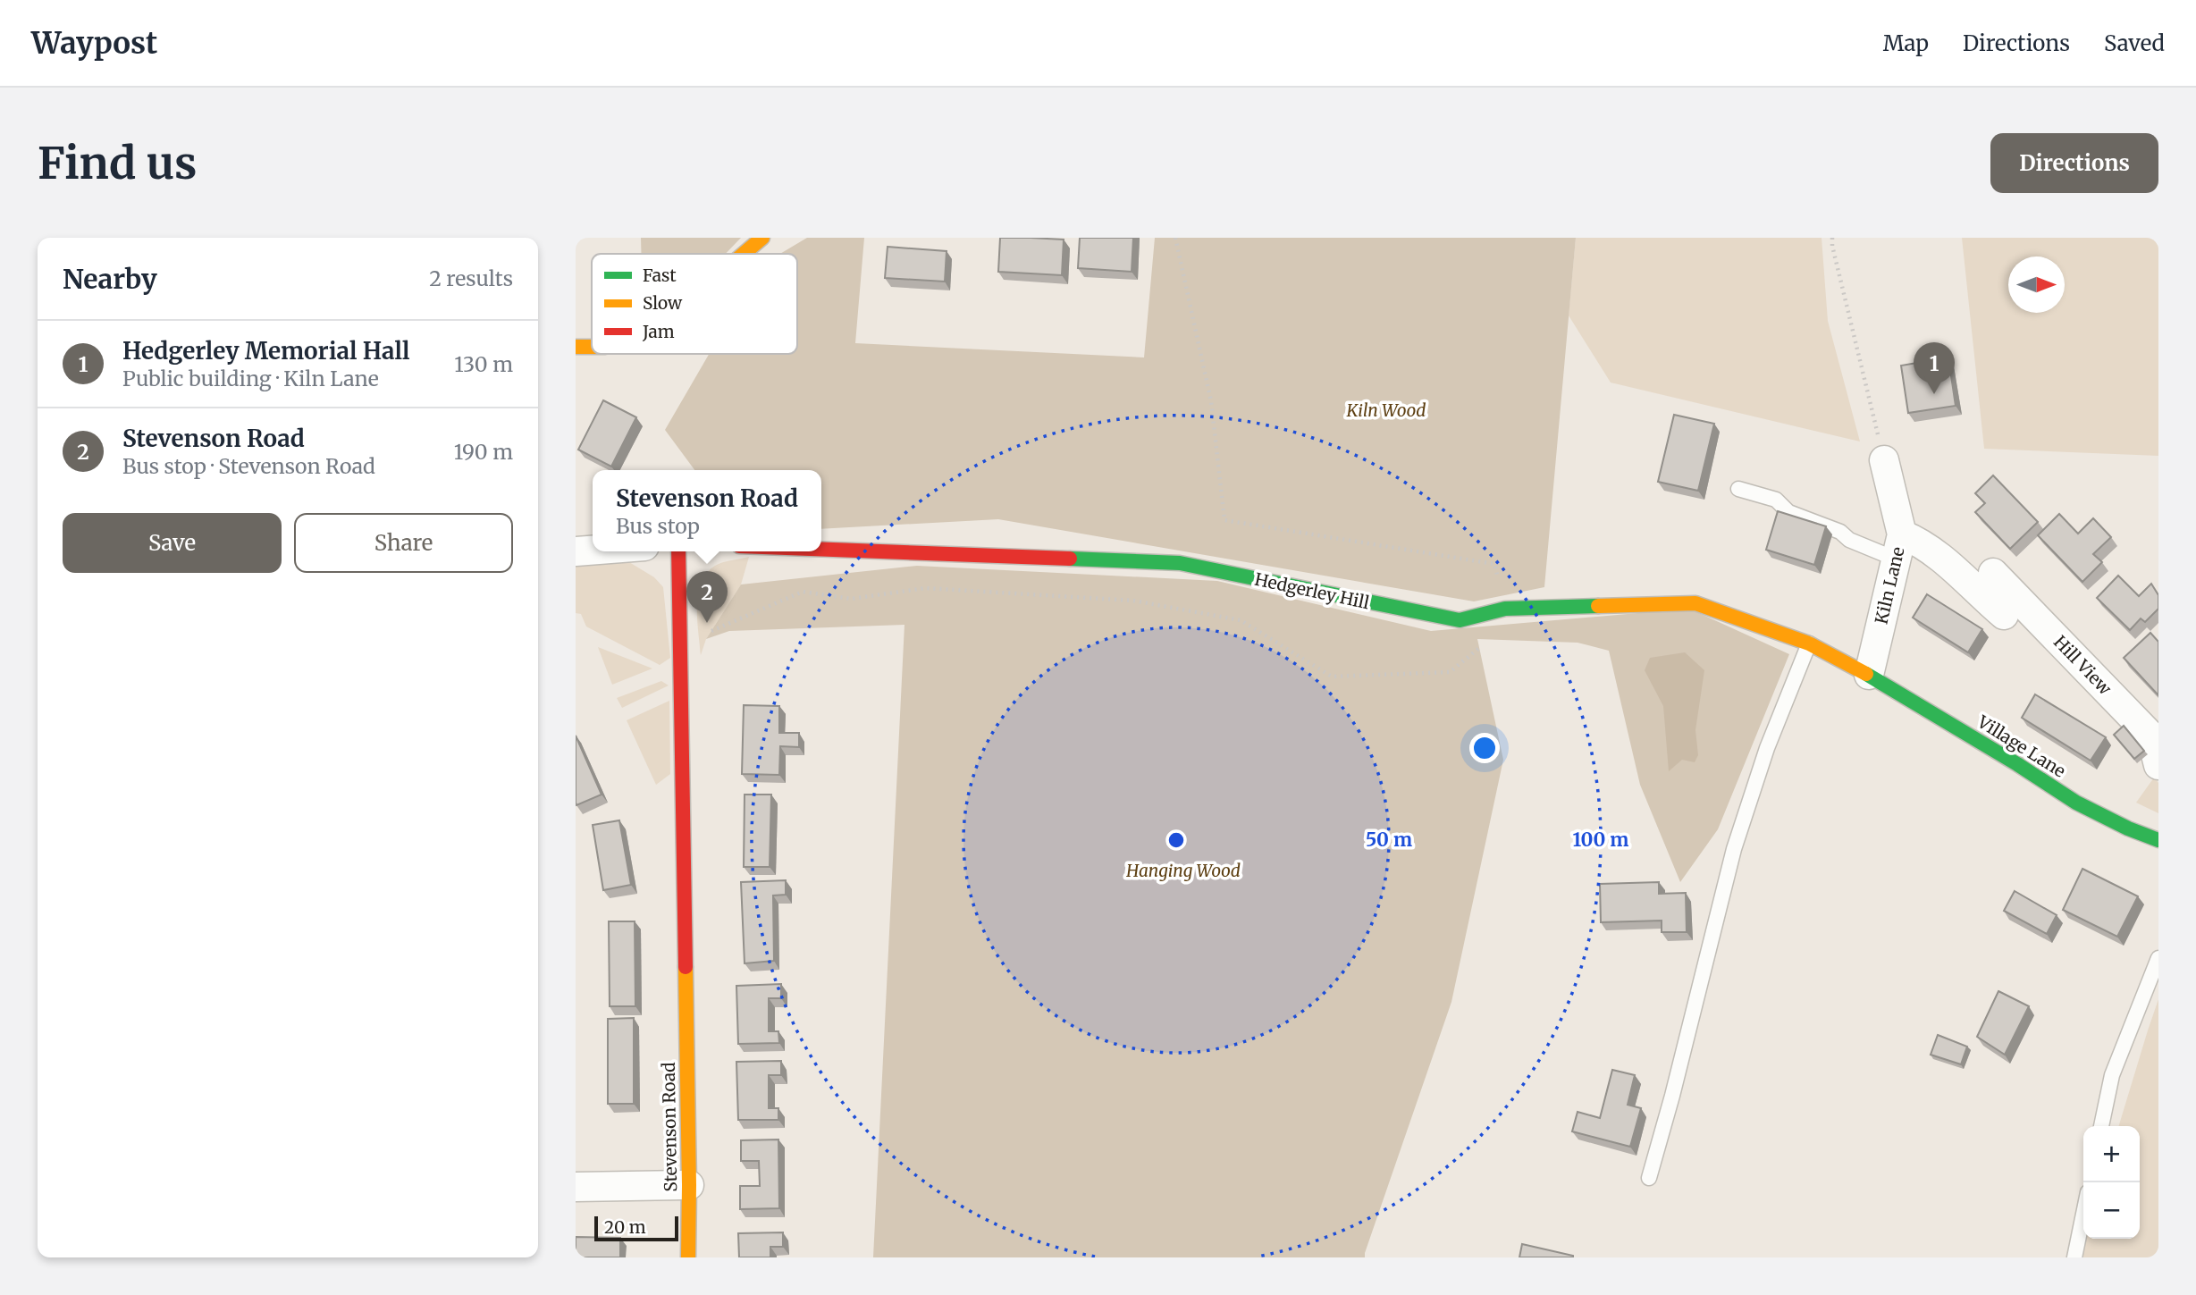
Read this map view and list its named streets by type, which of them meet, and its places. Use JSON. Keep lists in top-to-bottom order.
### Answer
{
  "streets": {
    "street": [
      "Kiln Lane",
      "Hedgerley Hill",
      "Hill View",
      "Village Lane",
      "Stevenson Road"
    ]
  },
  "crossings": [
    ["Kiln Lane", "Hedgerley Hill"],
    ["Kiln Lane", "Village Lane"],
    ["Hedgerley Hill", "Village Lane"]
  ],
  "parks": ["Kiln Wood", "Hanging Wood"],
  "legend": ["Fast", "Slow", "Jam"],
  "scale_bar": "20 m",
  "north": "right",
  "page": {
    "header": "Waypost",
    "nav": ["Map", "Directions", "Saved"],
    "buttons": [
      "Directions",
      ["Save", "Share"]
    ],
    "title": "Find us",
    "heading": ["Nearby", "2 results"],
    "list": [
      {
        "mark": "1",
        "name": "Hedgerley Memorial Hall",
        "note": "Public building · Kiln Lane",
        "value": "130 m"
      },
      {
        "mark": "2",
        "name": "Stevenson Road",
        "note": "Bus stop · Stevenson Road",
        "value": "190 m"
      }
    ],
    "pins": ["1", "2"],
    "popup": ["Stevenson Road", "Bus stop"],
    "map_buttons": ["+", "−"],
    "scale": "20 m"
  },
  "rings": ["50 m", "100 m"]
}
